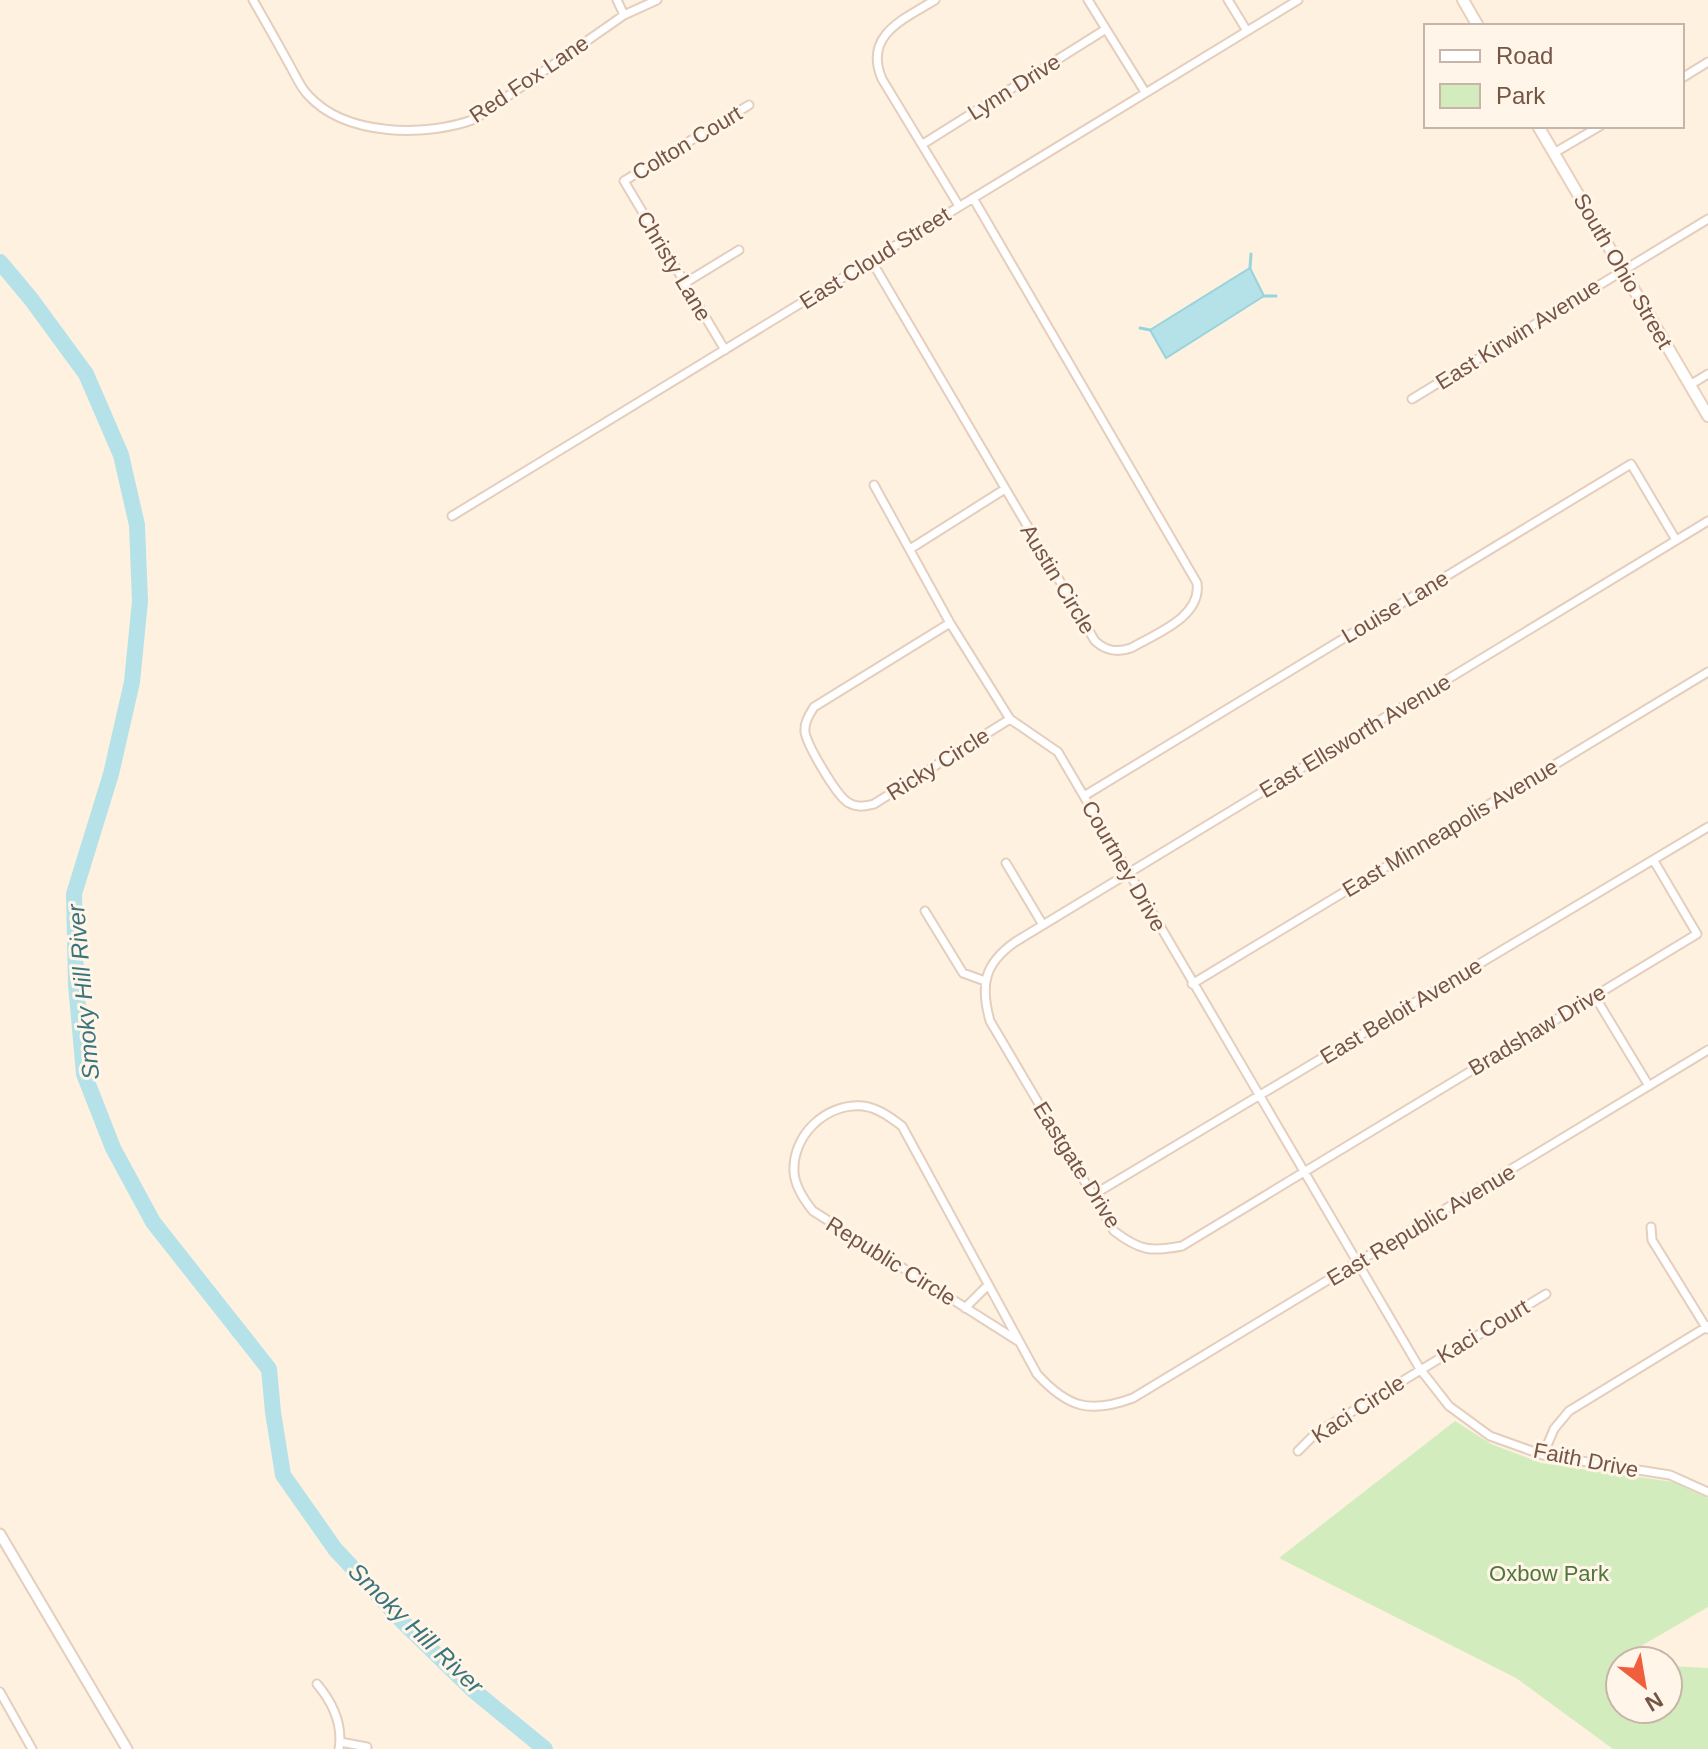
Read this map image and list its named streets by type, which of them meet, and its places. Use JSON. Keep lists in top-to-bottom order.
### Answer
{
  "streets": {
    "main road": ["South Ohio Street"],
    "street": [
      "Red Fox Lane",
      "Lynn Drive",
      "Colton Court",
      "East Cloud Street",
      "Christy Lane",
      "East Kirwin Avenue",
      "Austin Circle",
      "Louise Lane",
      "East Ellsworth Avenue",
      "Ricky Circle",
      "East Minneapolis Avenue",
      "Courtney Drive",
      "East Beloit Avenue",
      "Bradshaw Drive",
      "Eastgate Drive",
      "East Republic Avenue",
      "Republic Circle",
      "Kaci Court",
      "Kaci Circle",
      "Faith Drive"
    ]
  },
  "crossings": [
    ["Colton Court", "Christy Lane"],
    ["East Cloud Street", "Christy Lane"],
    ["East Cloud Street", "Austin Circle"],
    ["South Ohio Street", "East Kirwin Avenue"],
    ["Louise Lane", "East Ellsworth Avenue"],
    ["Louise Lane", "Courtney Drive"],
    ["East Ellsworth Avenue", "Courtney Drive"],
    ["East Ellsworth Avenue", "Eastgate Drive"],
    ["Ricky Circle", "Courtney Drive"],
    ["East Minneapolis Avenue", "Courtney Drive"],
    ["Courtney Drive", "East Beloit Avenue"],
    ["Courtney Drive", "Bradshaw Drive"],
    ["Courtney Drive", "Eastgate Drive"],
    ["Courtney Drive", "East Republic Avenue"],
    ["Courtney Drive", "Faith Drive"],
    ["East Beloit Avenue", "Bradshaw Drive"],
    ["East Beloit Avenue", "Eastgate Drive"],
    ["Bradshaw Drive", "Eastgate Drive"],
    ["East Republic Avenue", "Republic Circle"],
    ["East Republic Avenue", "Faith Drive"],
    ["Kaci Court", "Kaci Circle"],
    ["Kaci Court", "Faith Drive"],
    ["Kaci Circle", "Faith Drive"]
  ],
  "water": ["Smoky Hill River"],
  "parks": ["Oxbow Park"],
  "legend": ["Road", "Park"],
  "north": "bottom right"
}
